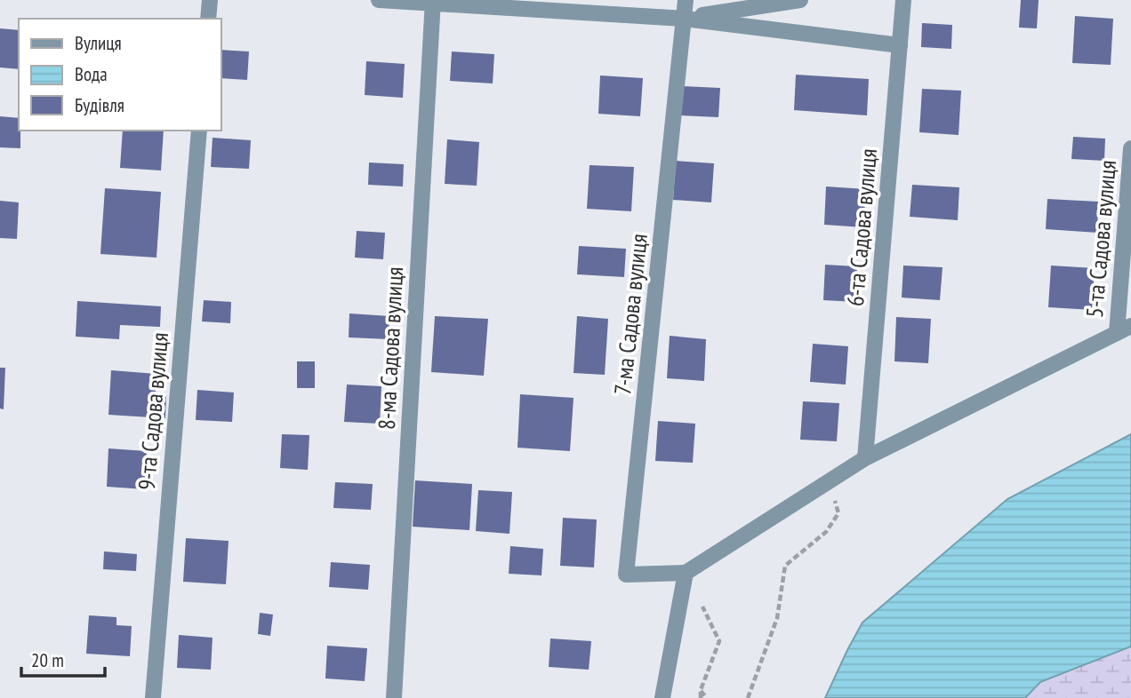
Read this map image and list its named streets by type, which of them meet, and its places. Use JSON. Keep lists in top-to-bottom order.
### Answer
{
  "streets": {
    "street": [
      "6-та Садова вулиця",
      "5-та Садова вулиця",
      "7-ма Садова вулиця",
      "8-ма Садова вулиця",
      "9-та Садова вулиця"
    ]
  },
  "legend": ["Вулиця", "Вода", "Будівля"],
  "scale_bar": "20 m"
}
